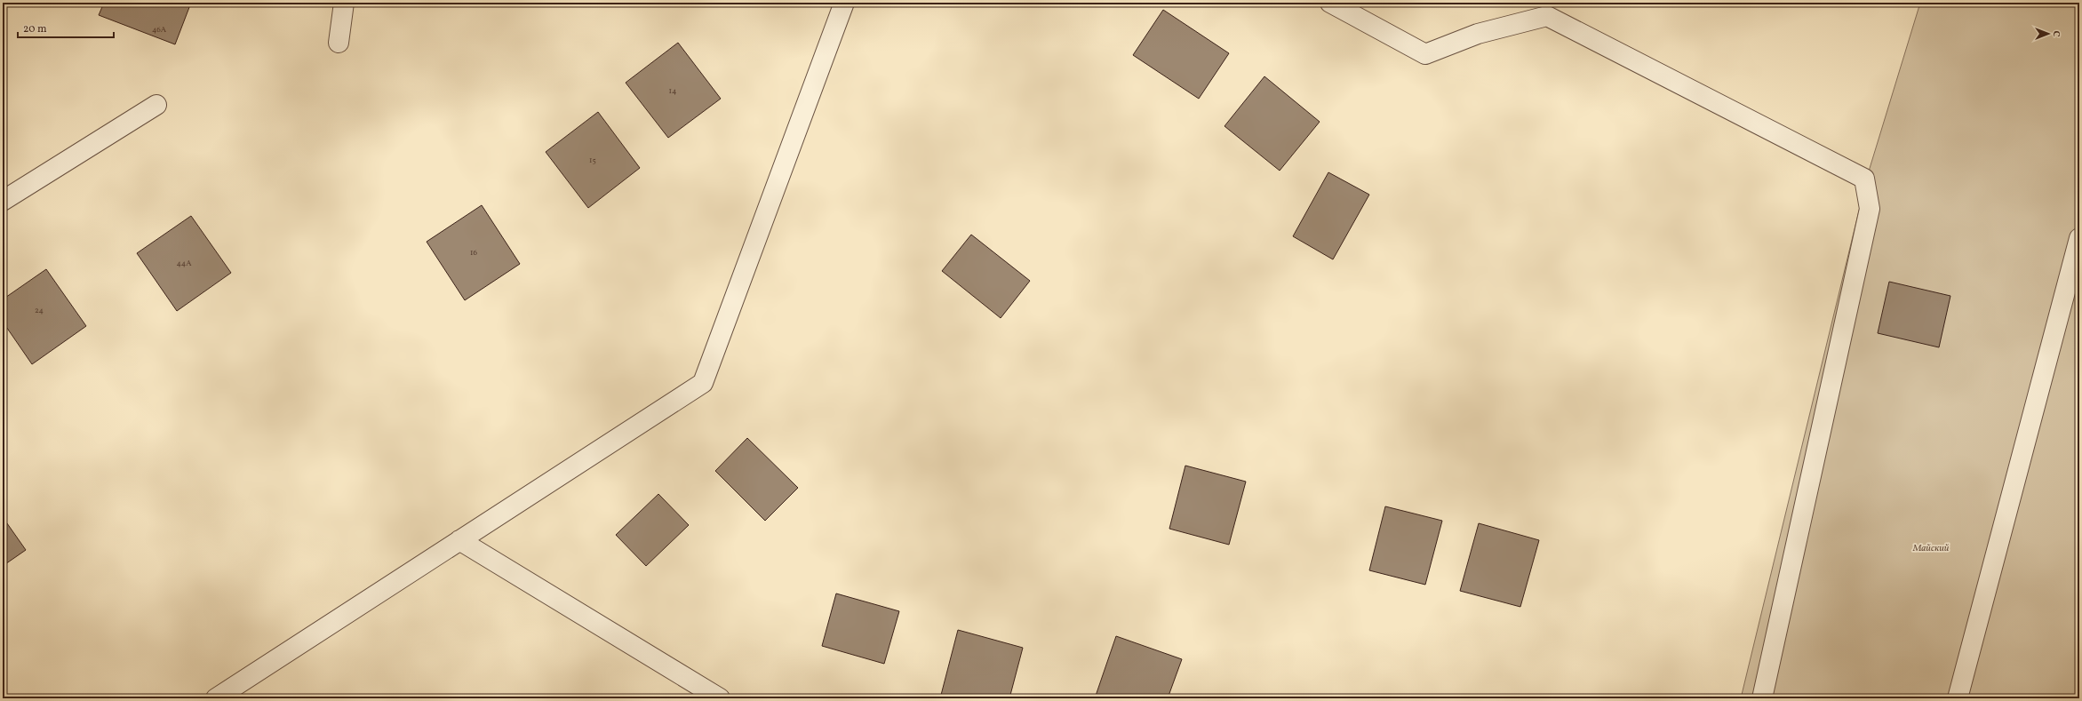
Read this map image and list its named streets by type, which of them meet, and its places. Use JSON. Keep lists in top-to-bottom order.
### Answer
{
  "parks": ["Майский"],
  "house_numbers": [
    "46А",
    "14",
    "15",
    "16",
    "44А",
    "24"
  ],
  "scale_bar": "20 m",
  "north": "right"
}
